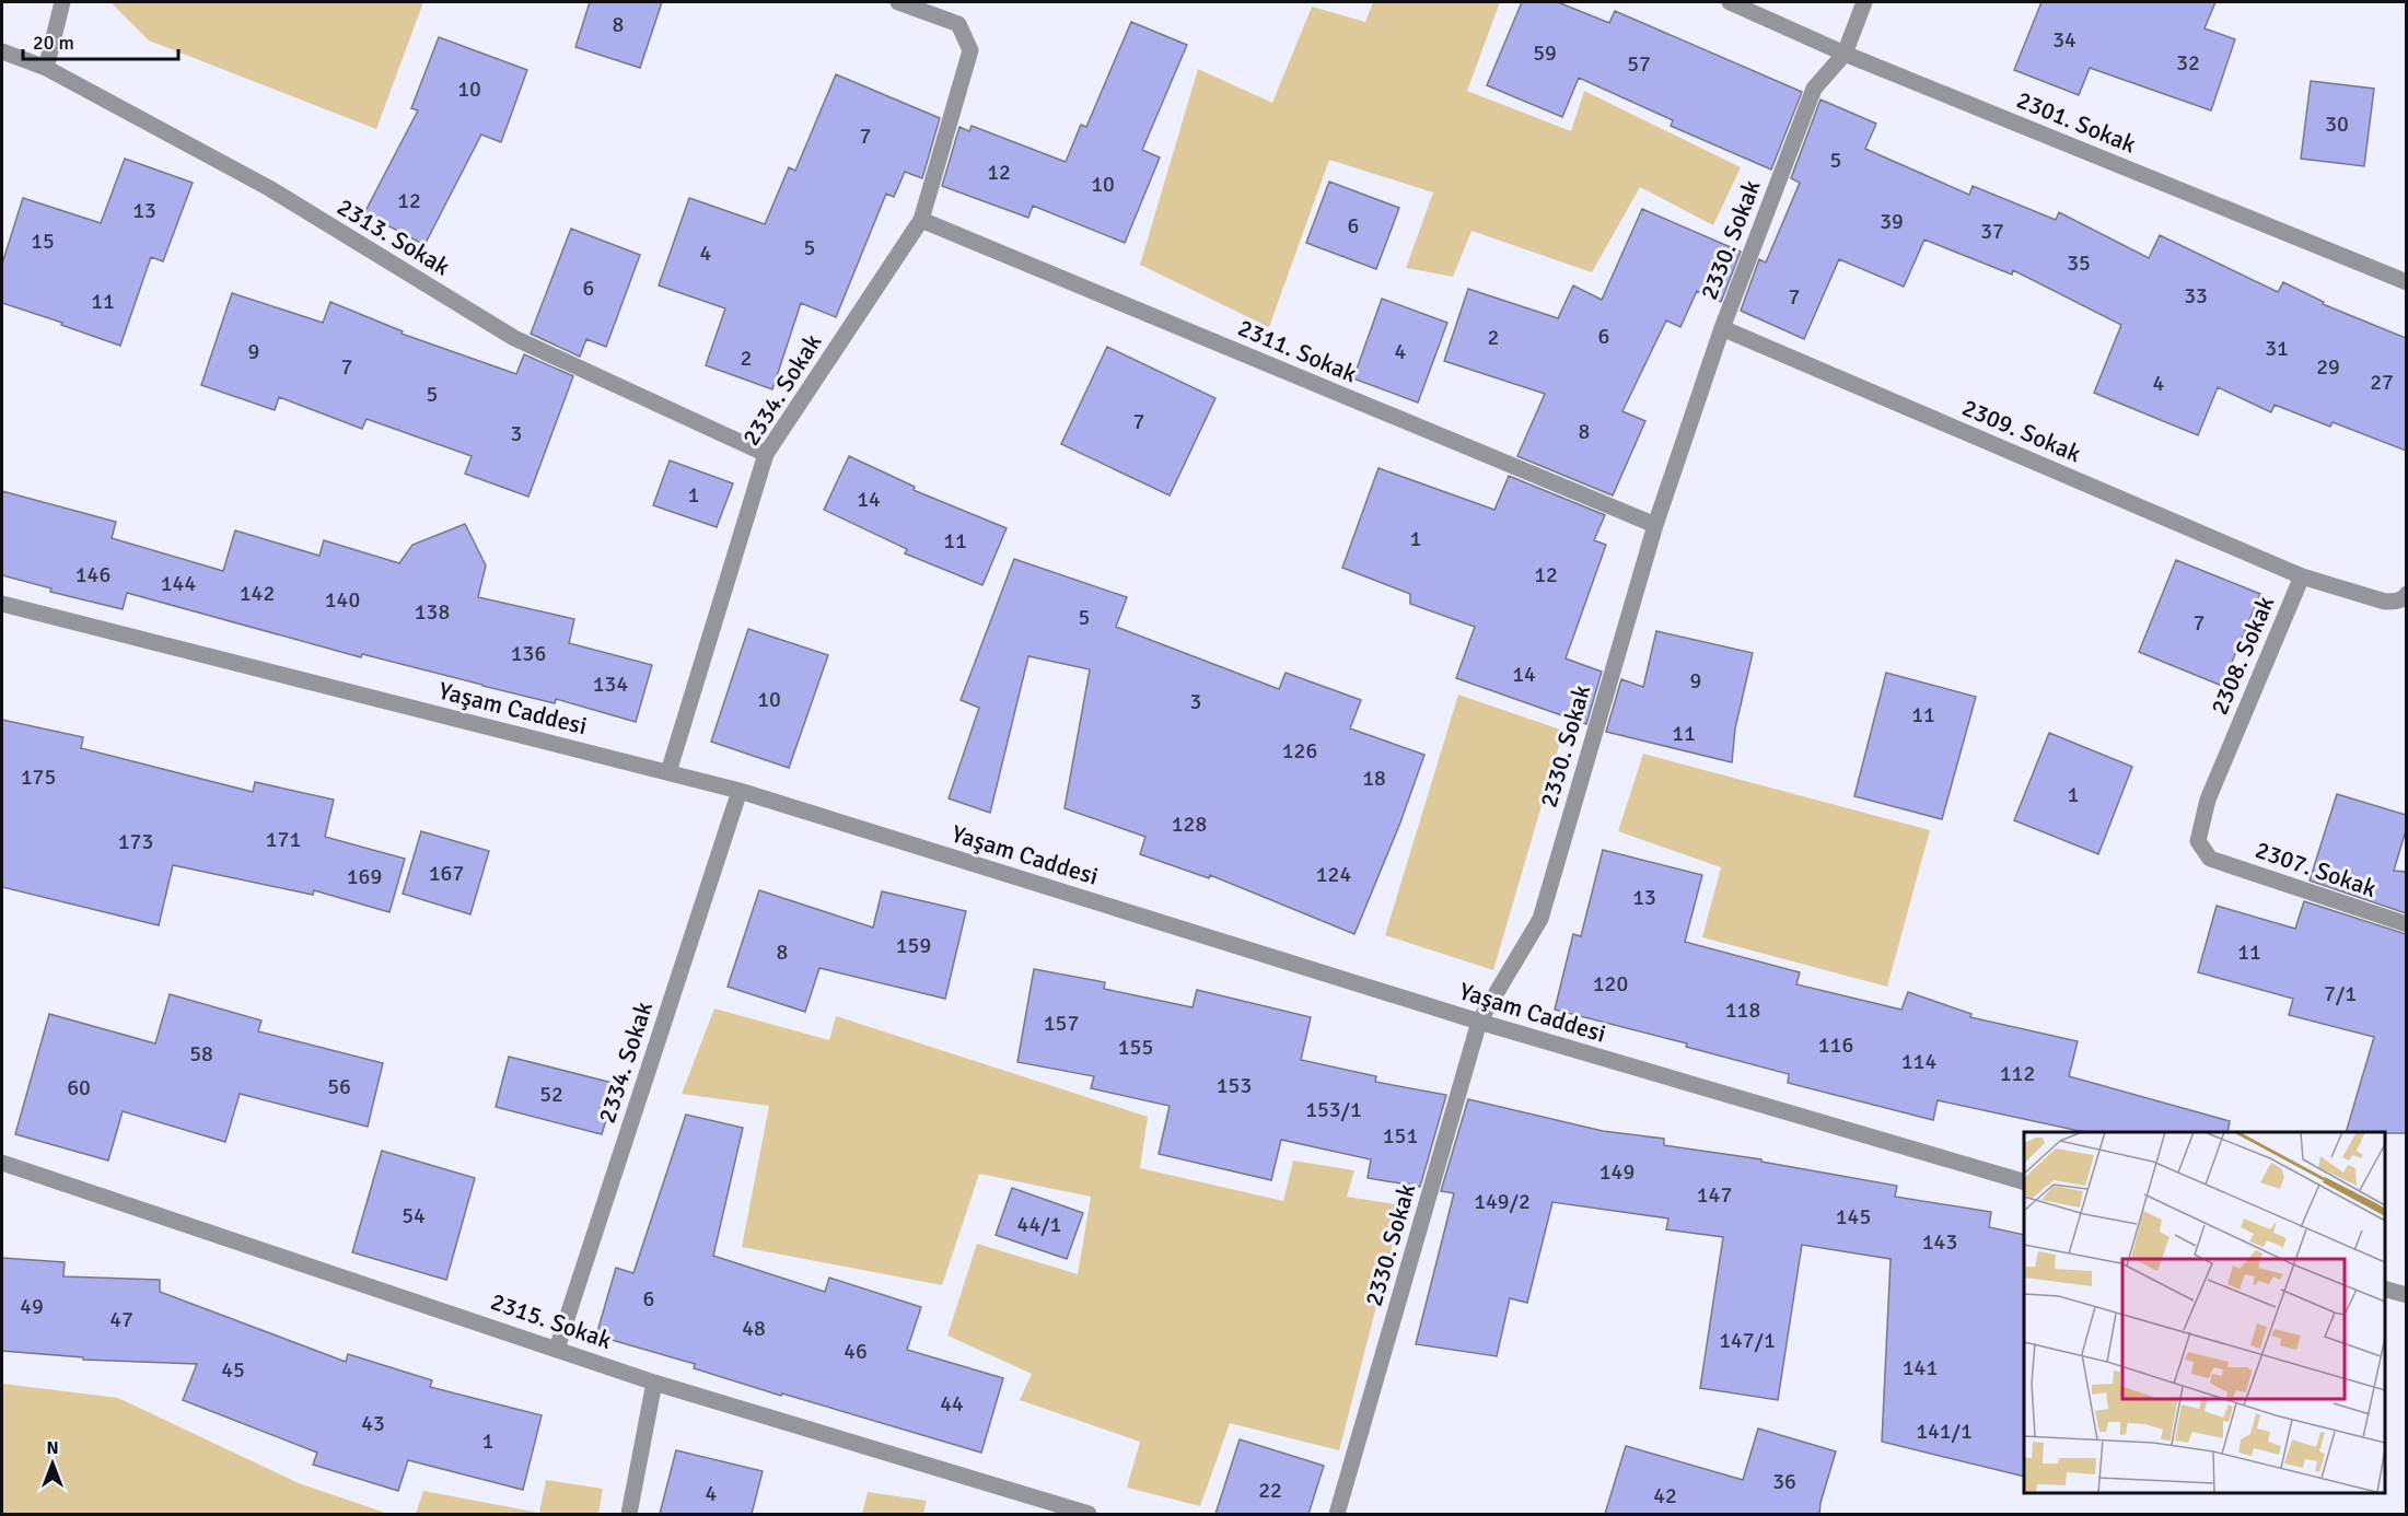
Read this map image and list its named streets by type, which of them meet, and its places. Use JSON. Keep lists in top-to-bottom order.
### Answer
{
  "streets": {
    "street": [
      "2301. Sokak",
      "2313. Sokak",
      "2330. Sokak",
      "2311. Sokak",
      "2334. Sokak",
      "2309. Sokak",
      "2308. Sokak",
      "Yaşam Caddesi",
      "2307. Sokak",
      "2315. Sokak"
    ]
  },
  "crossings": [
    ["2301. Sokak", "2330. Sokak"],
    ["2313. Sokak", "2334. Sokak"],
    ["2330. Sokak", "2311. Sokak"],
    ["2330. Sokak", "2309. Sokak"],
    ["2330. Sokak", "Yaşam Caddesi"],
    ["2311. Sokak", "2334. Sokak"],
    ["2334. Sokak", "Yaşam Caddesi"],
    ["2334. Sokak", "2315. Sokak"],
    ["2309. Sokak", "2308. Sokak"],
    ["2308. Sokak", "2307. Sokak"]
  ],
  "house_numbers": [
    "8",
    "34",
    "59",
    "32",
    "57",
    "10",
    "30",
    "7",
    "5",
    "12",
    "10",
    "12",
    "13",
    "39",
    "6",
    "37",
    "15",
    "5",
    "4",
    "35",
    "6",
    "33",
    "7",
    "11",
    "6",
    "2",
    "31",
    "9",
    "4",
    "2",
    "7",
    "29",
    "27",
    "4",
    "5",
    "7",
    "8",
    "3",
    "1",
    "14",
    "1",
    "11",
    "146",
    "12",
    "144",
    "142",
    "140",
    "138",
    "5",
    "7",
    "136",
    "14",
    "9",
    "134",
    "10",
    "3",
    "11",
    "11",
    "126",
    "175",
    "18",
    "1",
    "128",
    "171",
    "173",
    "167",
    "124",
    "169",
    "13",
    "159",
    "8",
    "11",
    "120",
    "7/1",
    "118",
    "157",
    "116",
    "155",
    "58",
    "114",
    "112",
    "153",
    "56",
    "60",
    "52",
    "153/1",
    "151",
    "149",
    "147",
    "149/2",
    "54",
    "145",
    "44/1",
    "143",
    "6",
    "49",
    "47",
    "48",
    "147/1",
    "46",
    "141",
    "45",
    "44",
    "43",
    "141/1",
    "1",
    "36",
    "22",
    "4",
    "42"
  ],
  "scale_bar": "20 m",
  "north": "top"
}
